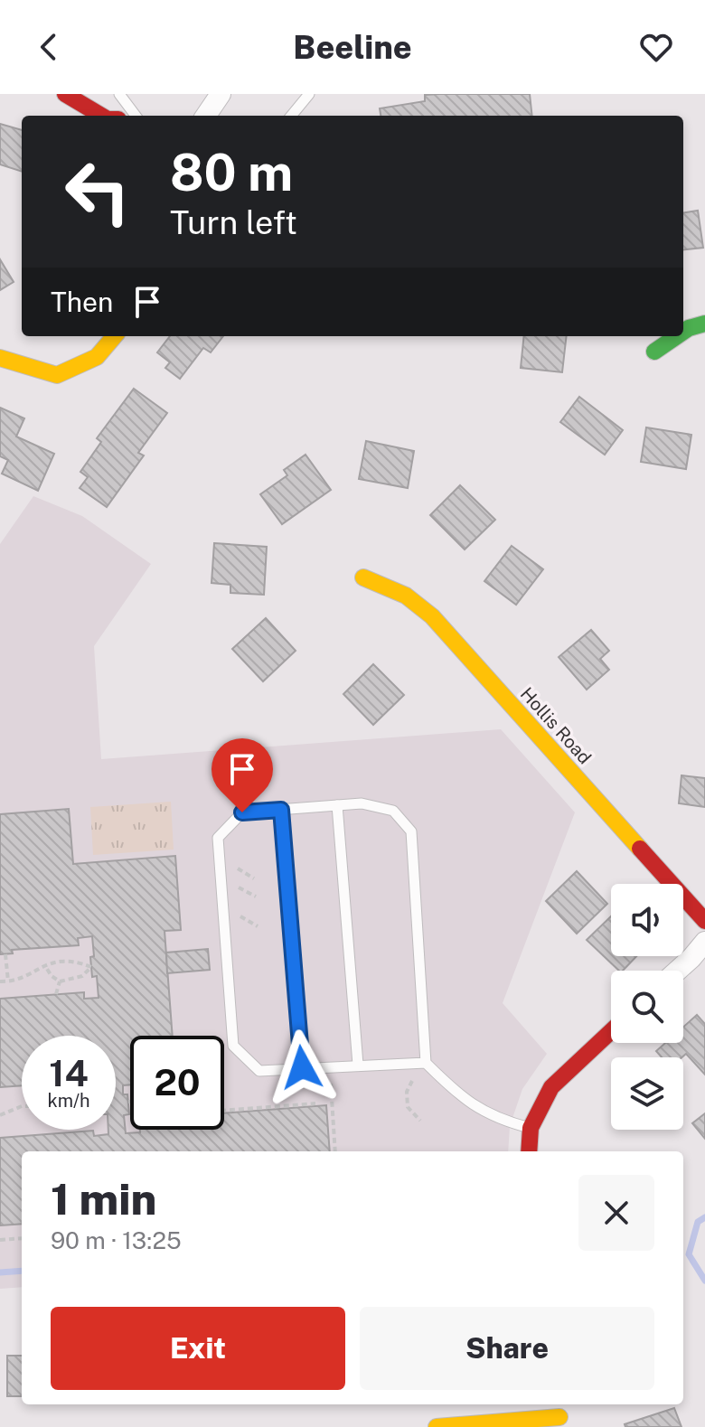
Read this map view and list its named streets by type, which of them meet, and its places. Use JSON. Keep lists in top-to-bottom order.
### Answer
{
  "streets": {
    "street": ["Hollis Road"]
  },
  "page": {
    "header": "Beeline",
    "turn": ["80 m", "Turn left"],
    "then": "Then",
    "speed": "14 km/h",
    "limit": "20",
    "heading": ["1 min", "90 m · 13:25"],
    "buttons": ["Exit", "Share"]
  }
}
